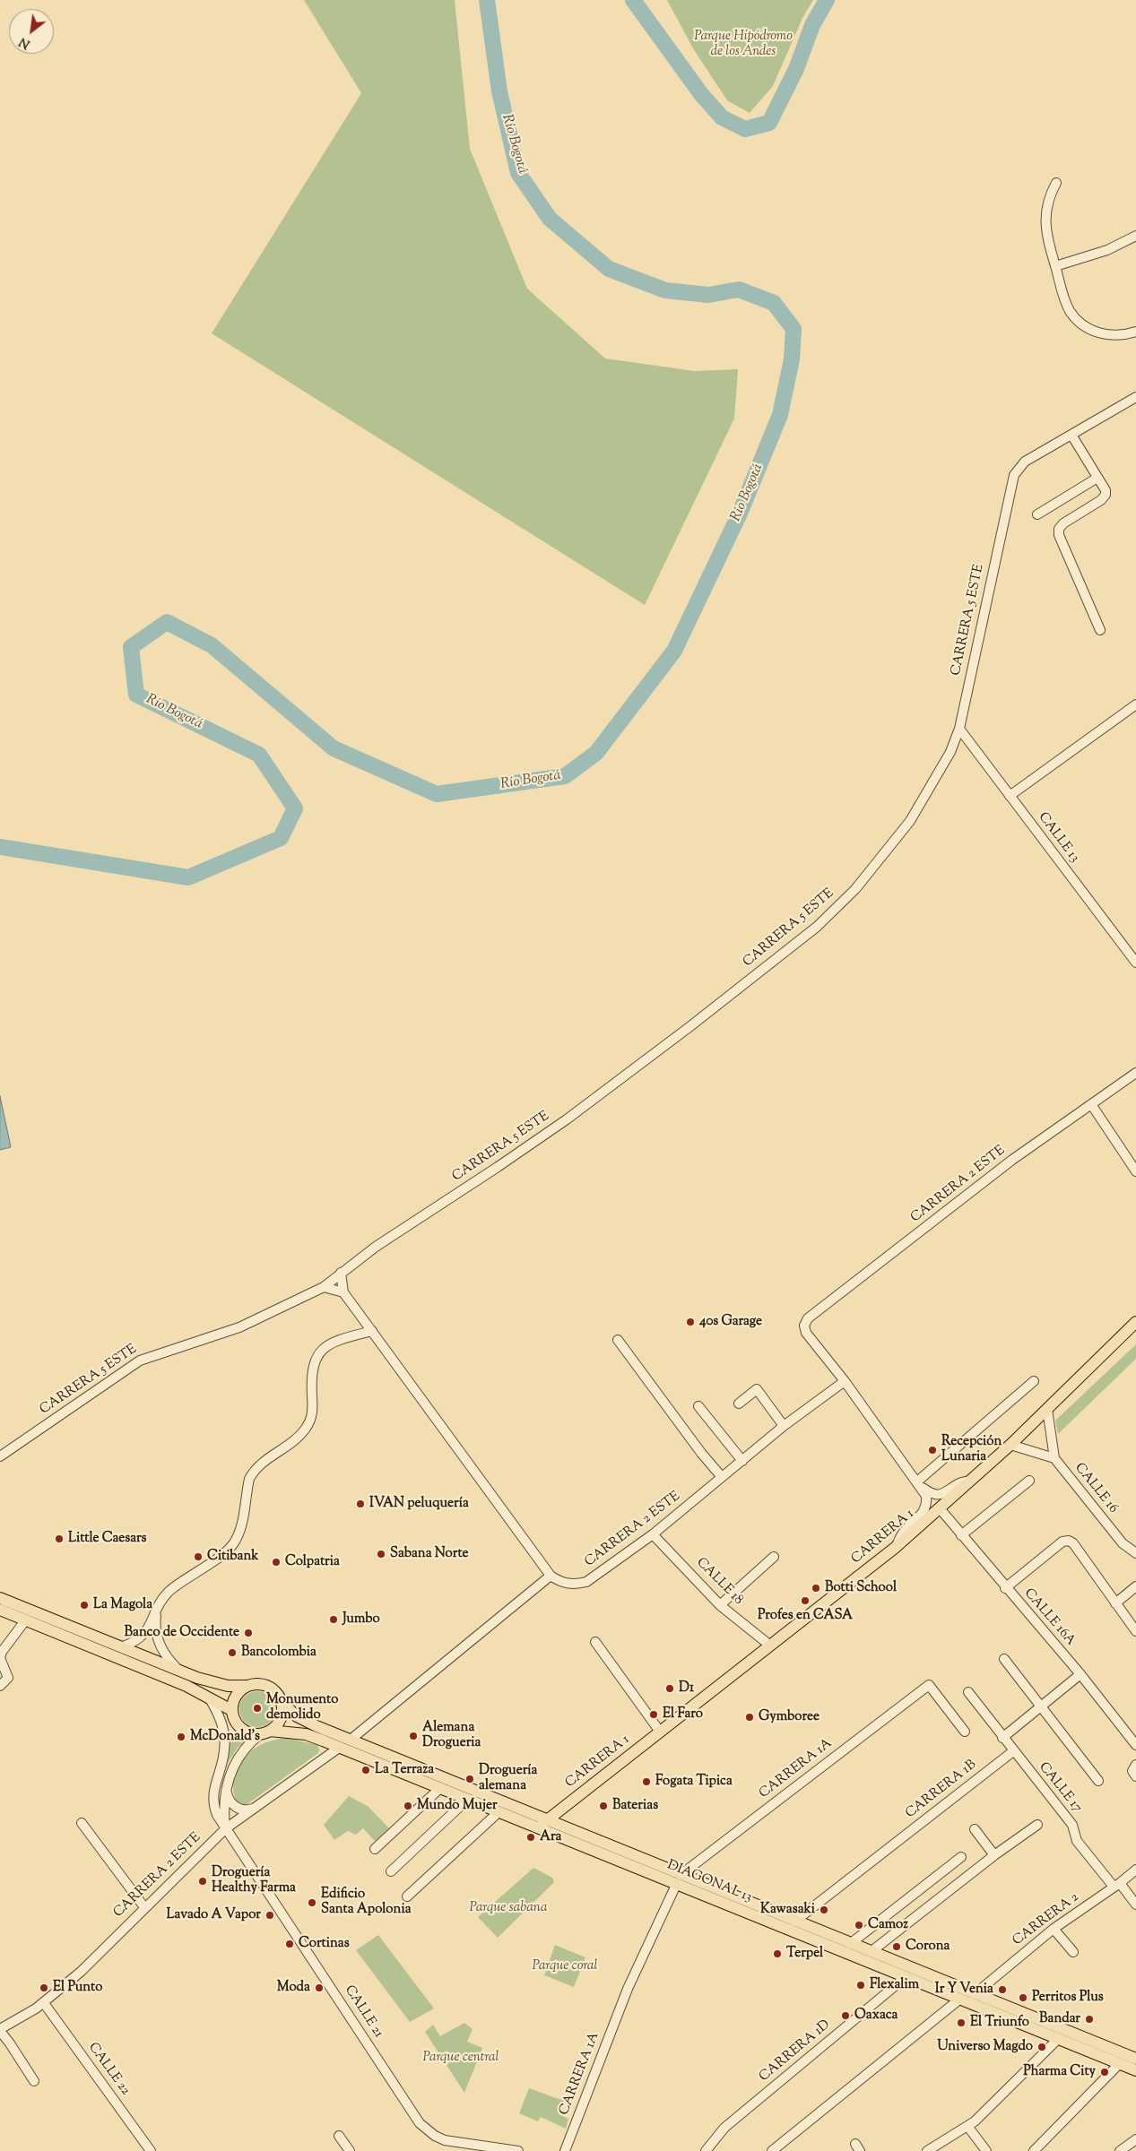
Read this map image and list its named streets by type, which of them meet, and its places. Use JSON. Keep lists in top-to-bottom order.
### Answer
{
  "streets": {
    "main road": ["CARRERA 1", "DIAGONAL 13"],
    "street": [
      "CARRERA 5 ESTE",
      "CALLE 13",
      "CARRERA 2 ESTE",
      "CALLE 16",
      "CALLE 18",
      "CALLE 16A",
      "CARRERA 1A",
      "CALLE 17",
      "CARRERA 1B",
      "CARRERA 2",
      "CALLE 21",
      "CARRERA 1D",
      "CALLE 22"
    ]
  },
  "crossings": [
    ["CARRERA 5 ESTE", "CALLE 13"],
    ["CARRERA 2 ESTE", "CALLE 18"],
    ["CARRERA 2 ESTE", "DIAGONAL 13"],
    ["CARRERA 2 ESTE", "CALLE 21"],
    ["CARRERA 2 ESTE", "CALLE 22"],
    ["CARRERA 1", "CALLE 18"],
    ["CARRERA 1", "CALLE 16A"],
    ["CARRERA 1", "DIAGONAL 13"],
    ["CARRERA 1A", "DIAGONAL 13"],
    ["CALLE 17", "CARRERA 1B"],
    ["CALLE 17", "CARRERA 2"],
    ["CARRERA 1B", "DIAGONAL 13"],
    ["DIAGONAL 13", "CARRERA 2"],
    ["DIAGONAL 13", "CARRERA 1D"]
  ],
  "water": ["Río Bogotá"],
  "parks": [
    "Parque Hipódromo de los Andes",
    "Parque sabana",
    "Parque coral",
    "Parque central"
  ],
  "places": [
    "40s Garage",
    "Recepción Lunaria",
    "IVAN peluquería",
    "Little Caesars",
    "Sabana Norte",
    "Citibank",
    "Colpatria",
    "Botti School",
    "Profes en CASA",
    "La Magola",
    "Jumbo",
    "Banco de Occidente",
    "Bancolombia",
    "D1",
    "Monumento demolido",
    "El Faro",
    "Gymboree",
    "Alemana Drogueria",
    "McDonald's",
    "La Terraza",
    "Droguería alemana",
    "Fogata Tipica",
    "Mundo Mujer",
    "Baterias",
    "Ara",
    "Droguería Healthy Farma",
    "Edificio Santa Apolonia",
    "Kawasaki",
    "Lavado A Vapor",
    "Camoz",
    "Cortinas",
    "Corona",
    "Terpel",
    "Flexalim",
    "El Punto",
    "Moda",
    "Ir Y Venia",
    "Perritos Plus",
    "Oaxaca",
    "Bandar",
    "El Triunfo",
    "Universo Magdo",
    "Pharma City"
  ],
  "north": "bottom left"
}
